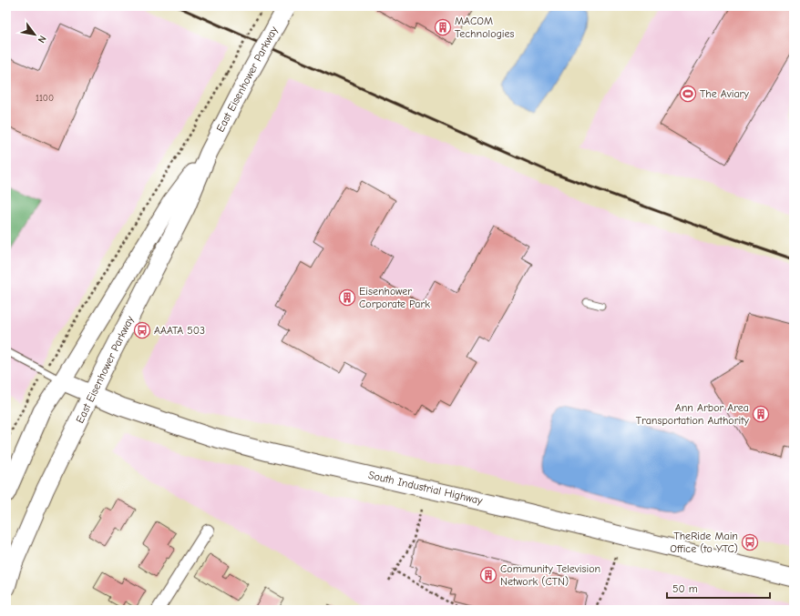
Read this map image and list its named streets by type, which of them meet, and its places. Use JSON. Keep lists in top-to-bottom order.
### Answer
{
  "streets": {
    "main road": ["East Eisenhower Parkway", "South Industrial Highway"]
  },
  "crossings": [
    ["East Eisenhower Parkway", "South Industrial Highway"]
  ],
  "places": {
    "building": [
      "MACOM Technologies",
      "Eisenhower Corporate Park",
      "Ann Arbor Area Transportation Authority",
      "Community Television Network (CTN)"
    ],
    "sports": ["The Aviary"],
    "bus stop": ["AAATA 503", "TheRide Main Office (to YTC)"]
  },
  "house_numbers": ["1100"],
  "scale_bar": "50 m",
  "north": "bottom right"
}
